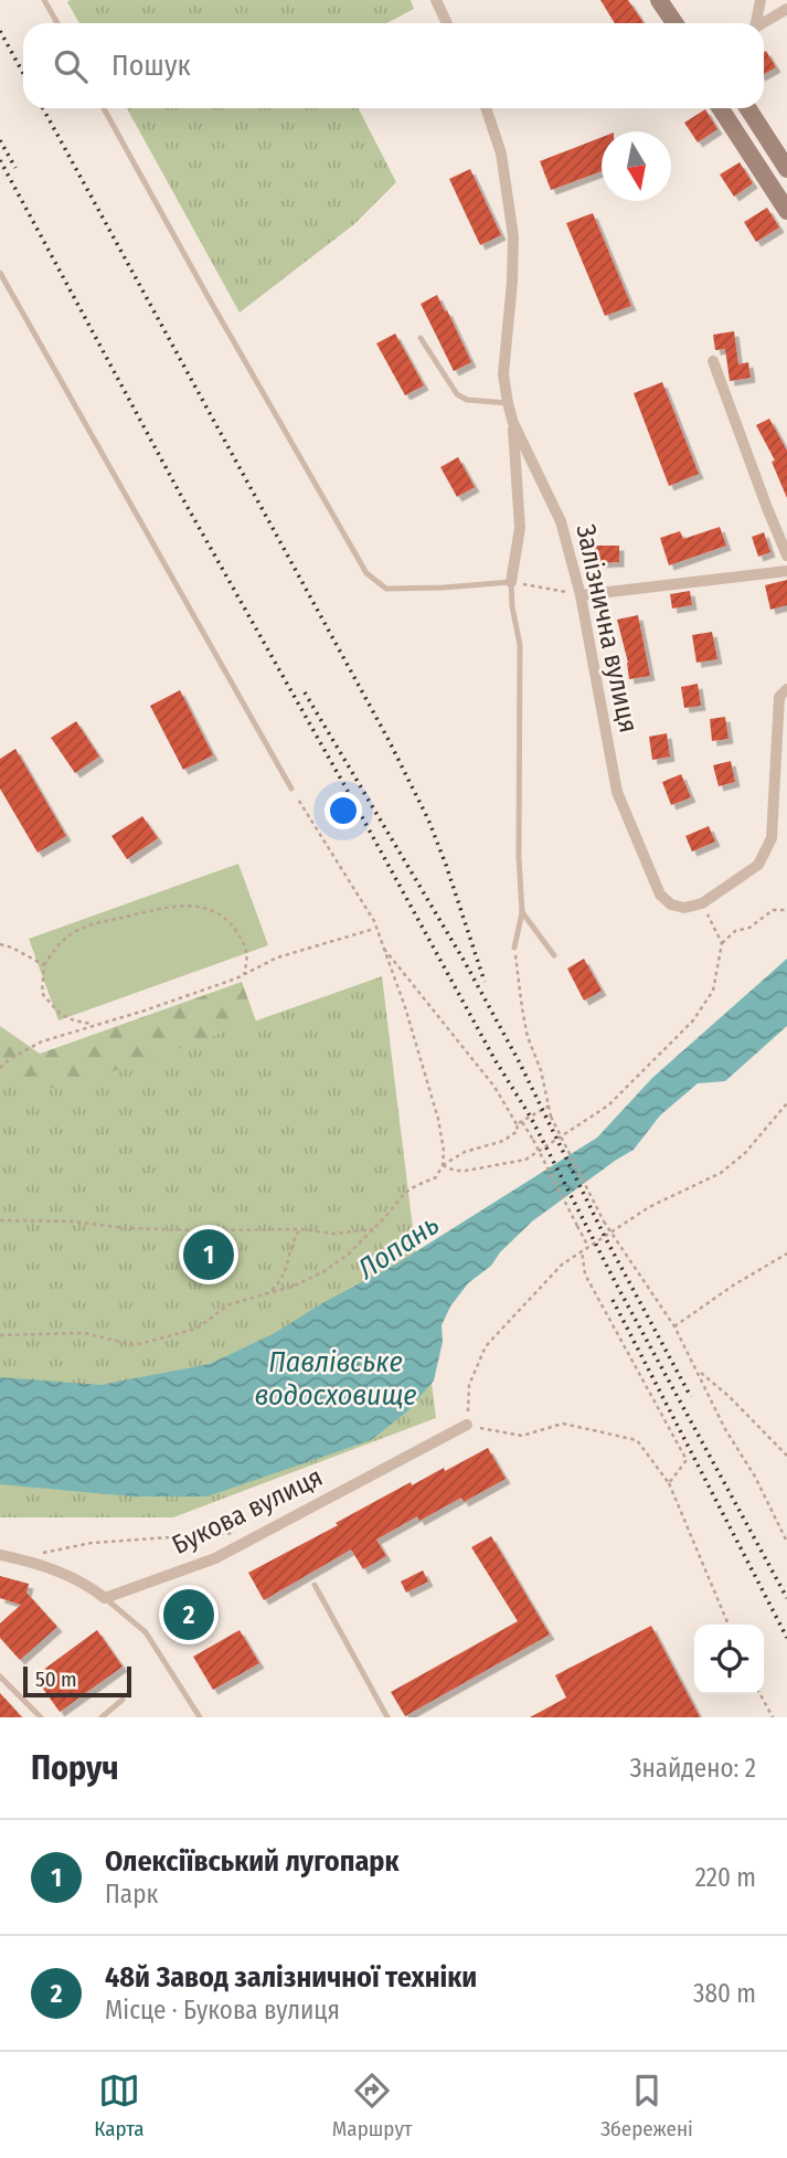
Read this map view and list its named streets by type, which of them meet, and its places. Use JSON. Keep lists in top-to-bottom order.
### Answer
{
  "streets": {
    "street": ["Залізнична вулиця", "Букова вулиця"]
  },
  "water": ["Лопань", "Павлівське водосховище"],
  "scale_bar": "50 m",
  "north": "bottom",
  "page": {
    "search": "Пошук",
    "pins": ["1", "2"],
    "scale": "50 m",
    "heading": ["Поруч", "Знайдено: 2"],
    "list": [
      {
        "mark": "1",
        "name": "Олексіївський лугопарк",
        "note": "Парк",
        "value": "220 m"
      },
      {
        "mark": "2",
        "name": "48й Завод залізничної техніки",
        "note": "Місце · Букова вулиця",
        "value": "380 m"
      }
    ],
    "nav": ["Карта", "Маршрут", "Збережені"]
  }
}
